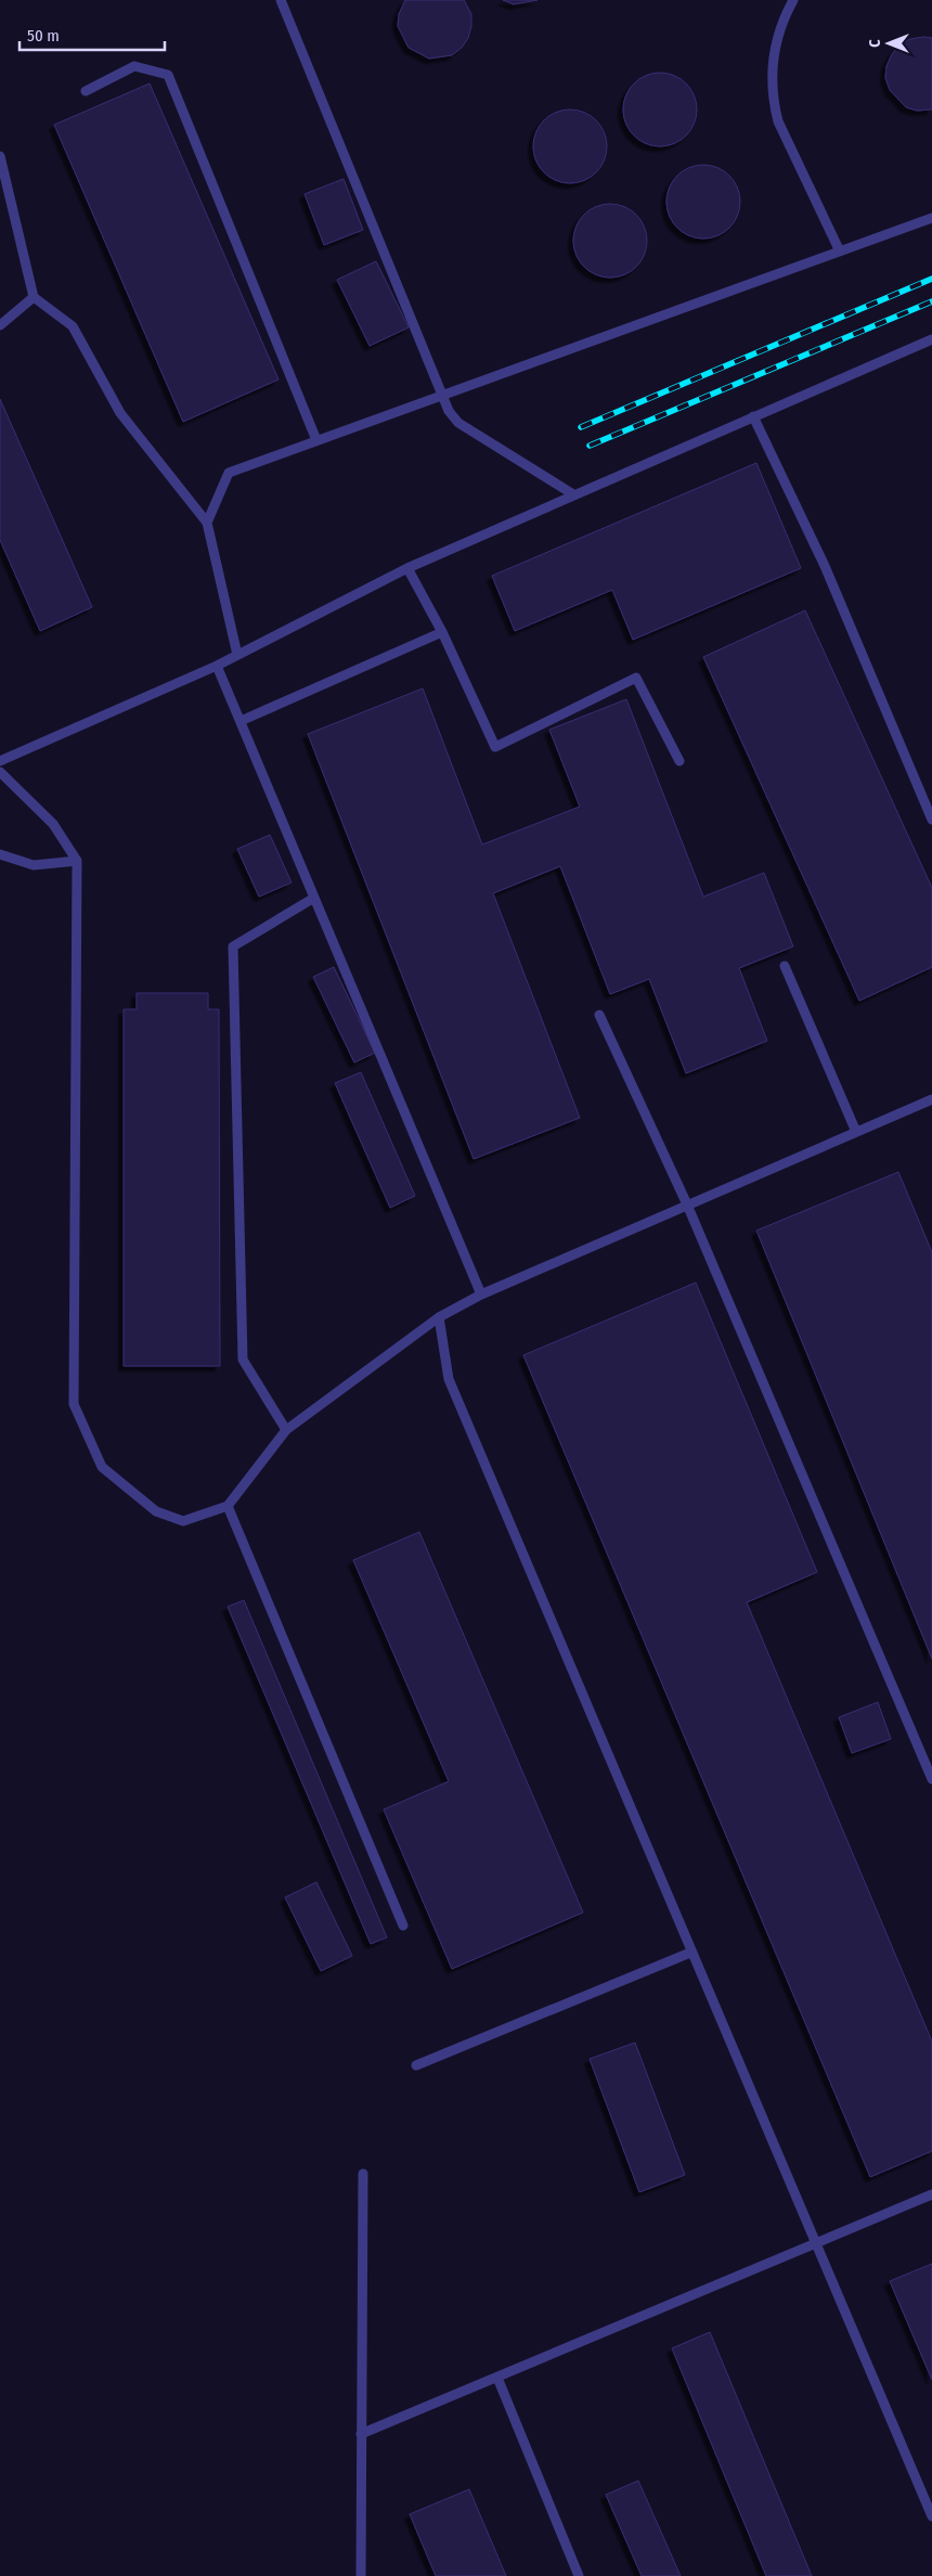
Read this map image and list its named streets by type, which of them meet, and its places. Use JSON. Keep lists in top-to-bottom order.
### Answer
{
  "scale_bar": "50 m",
  "north": "left"
}
